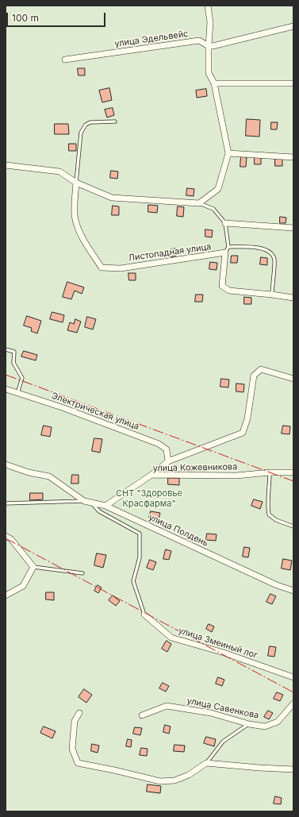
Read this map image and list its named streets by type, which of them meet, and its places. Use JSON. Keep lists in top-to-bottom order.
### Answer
{
  "streets": {
    "street": [
      "улица Эдельвейс",
      "Листопадная улица",
      "Электрическая улица",
      "улица Кожевникова",
      "улица Полдень",
      "улица Змеиный лог",
      "улица Савенкова"
    ]
  },
  "crossings": [
    ["улица Кожевникова", "улица Полдень"]
  ],
  "parks": ["СНТ \"Здоровье Красфарма\""],
  "scale_bar": "100 m"
}
